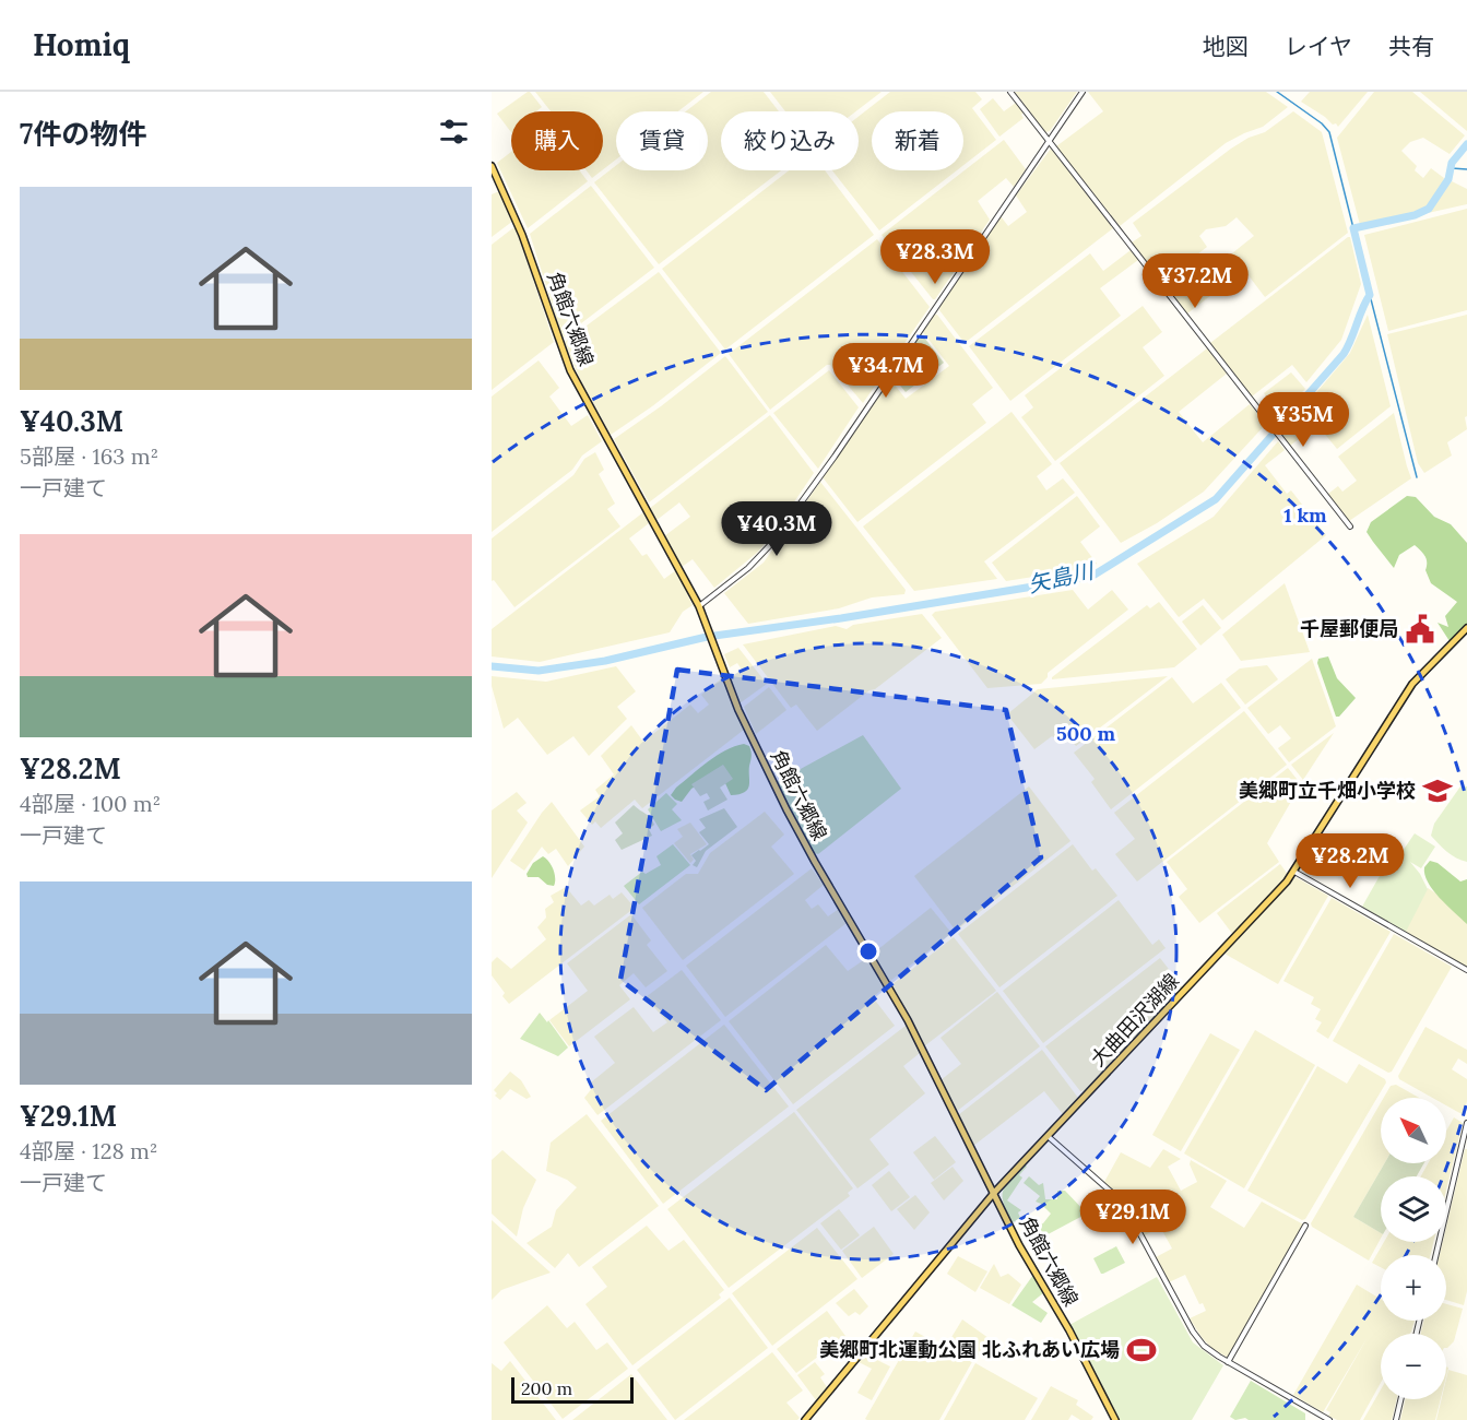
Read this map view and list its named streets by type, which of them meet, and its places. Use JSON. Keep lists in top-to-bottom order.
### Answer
{
  "streets": {
    "main road": ["角館六郷線", "大曲田沢湖線"]
  },
  "crossings": [
    ["角館六郷線", "大曲田沢湖線"]
  ],
  "water": ["矢島川"],
  "places": {
    "public building": ["千屋郵便局"],
    "school or university": ["美郷町立千畑小学校"],
    "sports": ["美郷町北運動公園 北ふれあい広場"]
  },
  "scale_bar": "200 m",
  "north": "top left",
  "page": {
    "header": "Homiq",
    "nav": ["地図", "レイヤ", "共有"],
    "heading": "7件の物件",
    "chip": [
      "購入",
      "賃貸",
      "絞り込み",
      "新着"
    ],
    "list": [
      {
        "name": "¥40.3M",
        "note": "5部屋 · 163 m² · 一戸建て"
      },
      {
        "name": "¥28.2M",
        "note": "4部屋 · 100 m² · 一戸建て"
      },
      {
        "name": "¥29.1M",
        "note": "4部屋 · 128 m² · 一戸建て"
      }
    ],
    "price": [
      "¥28.3M",
      "¥37.2M",
      "¥34.7M",
      "¥35M",
      "¥40.3M",
      "¥28.2M",
      "¥29.1M"
    ],
    "map_buttons": ["+", "−"],
    "scale": "200 m"
  },
  "rings": ["1 km", "500 m"]
}
